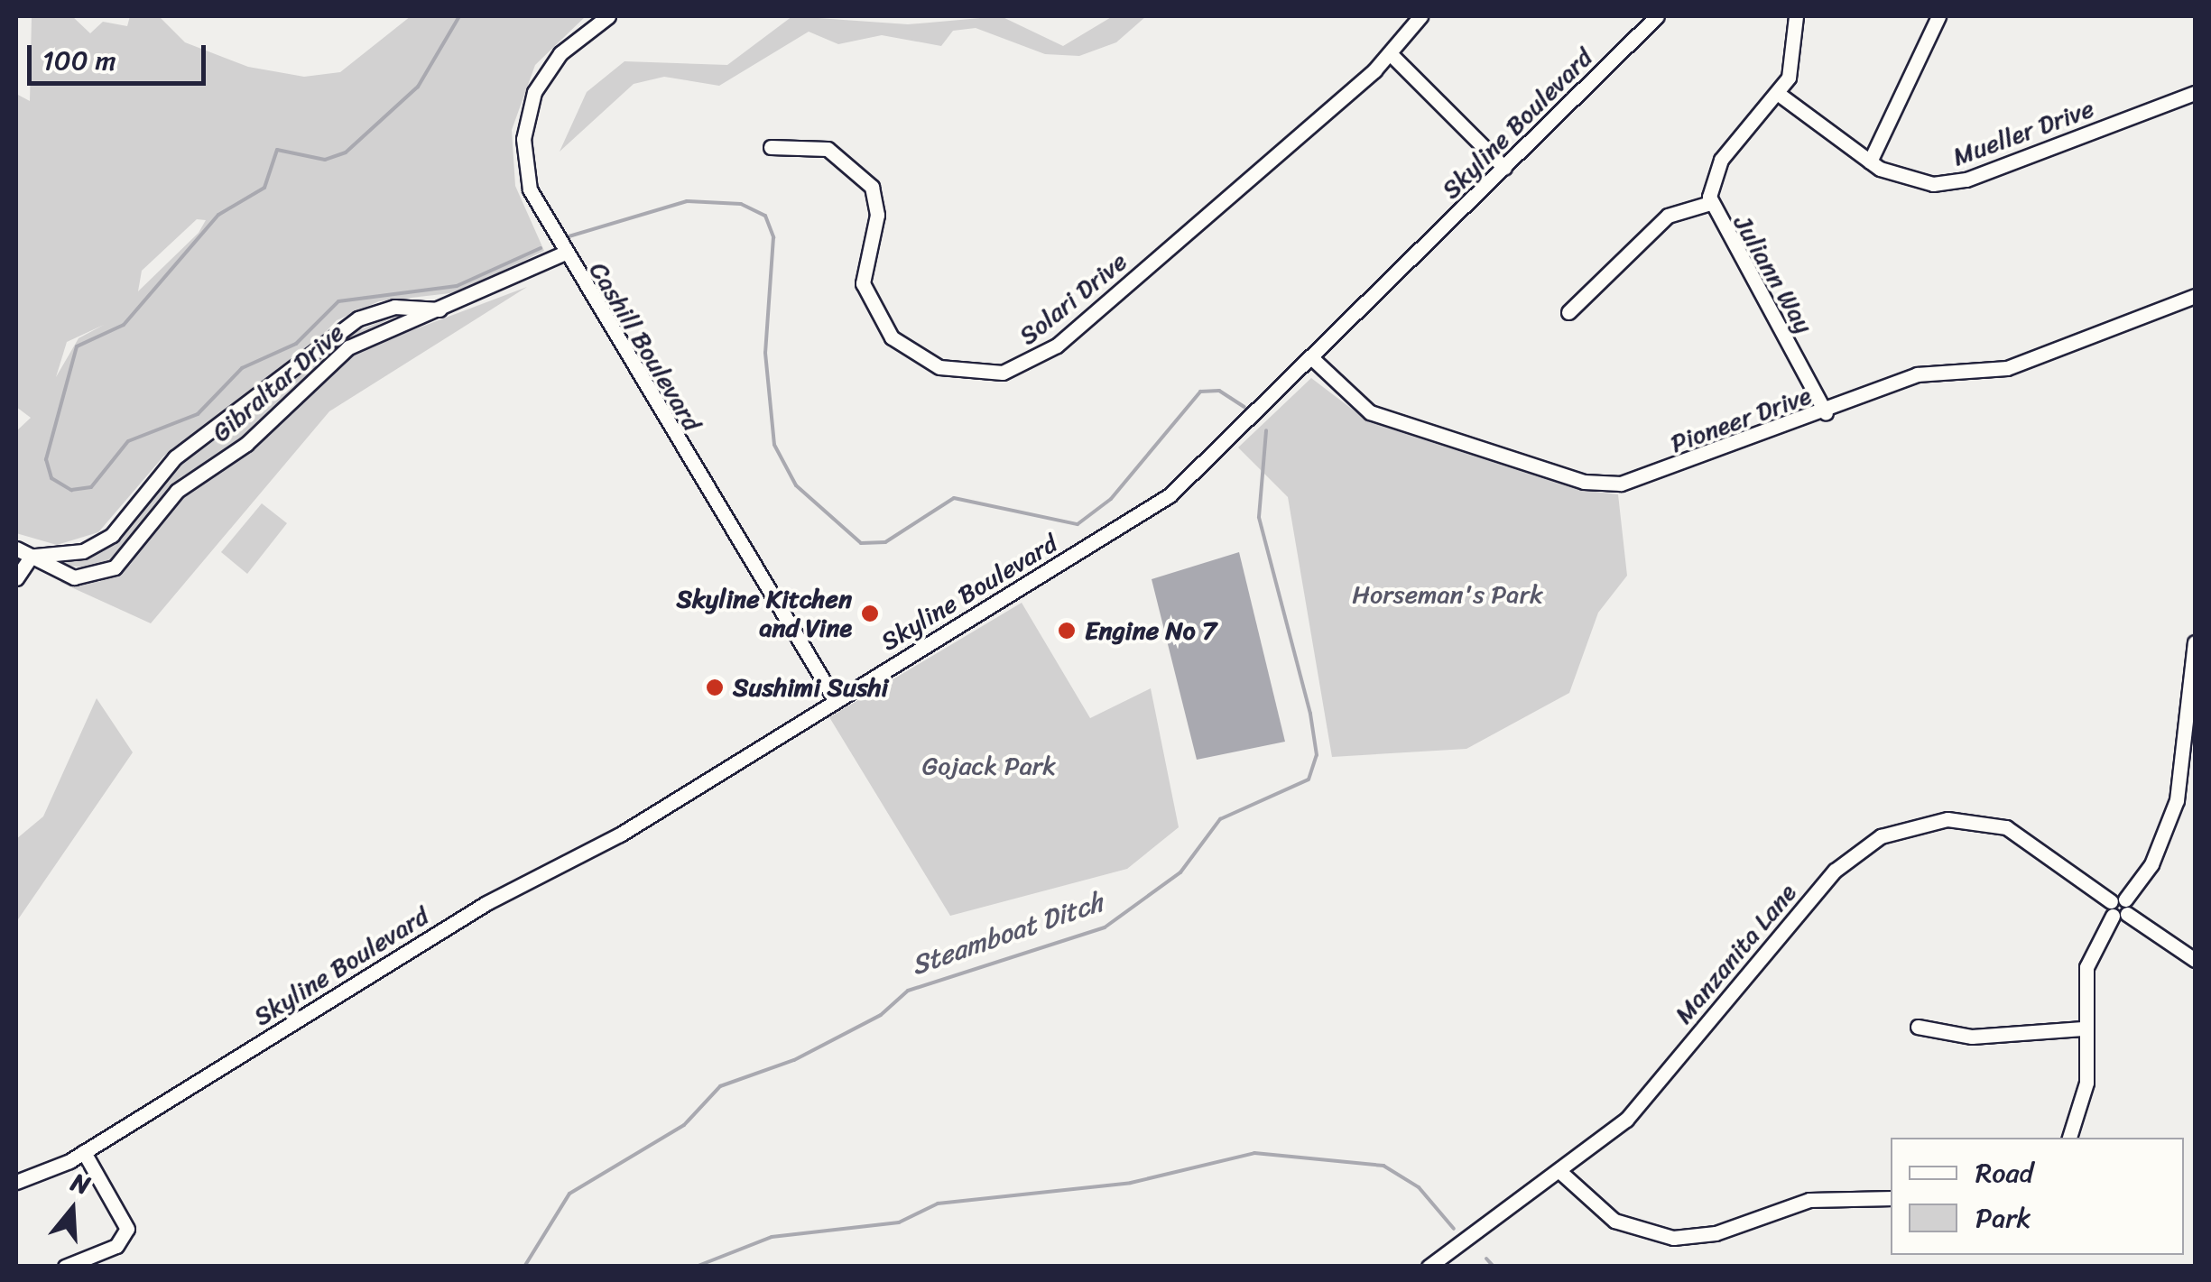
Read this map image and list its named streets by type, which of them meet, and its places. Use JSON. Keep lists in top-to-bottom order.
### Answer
{
  "streets": {
    "street": [
      "Skyline Boulevard",
      "Mueller Drive",
      "Juliann Way",
      "Solari Drive",
      "Cashill Boulevard",
      "Gibraltar Drive",
      "Pioneer Drive",
      "Manzanita Lane"
    ]
  },
  "crossings": [
    ["Skyline Boulevard", "Cashill Boulevard"],
    ["Skyline Boulevard", "Pioneer Drive"],
    ["Mueller Drive", "Juliann Way"],
    ["Juliann Way", "Pioneer Drive"],
    ["Cashill Boulevard", "Gibraltar Drive"]
  ],
  "water": ["Steamboat Ditch"],
  "parks": ["Horseman's Park", "Gojack Park"],
  "places": ["Skyline Kitchen and Vine", "Engine No 7", "Sushimi Sushi"],
  "legend": ["Road", "Park"],
  "scale_bar": "100 m",
  "north": "top"
}
